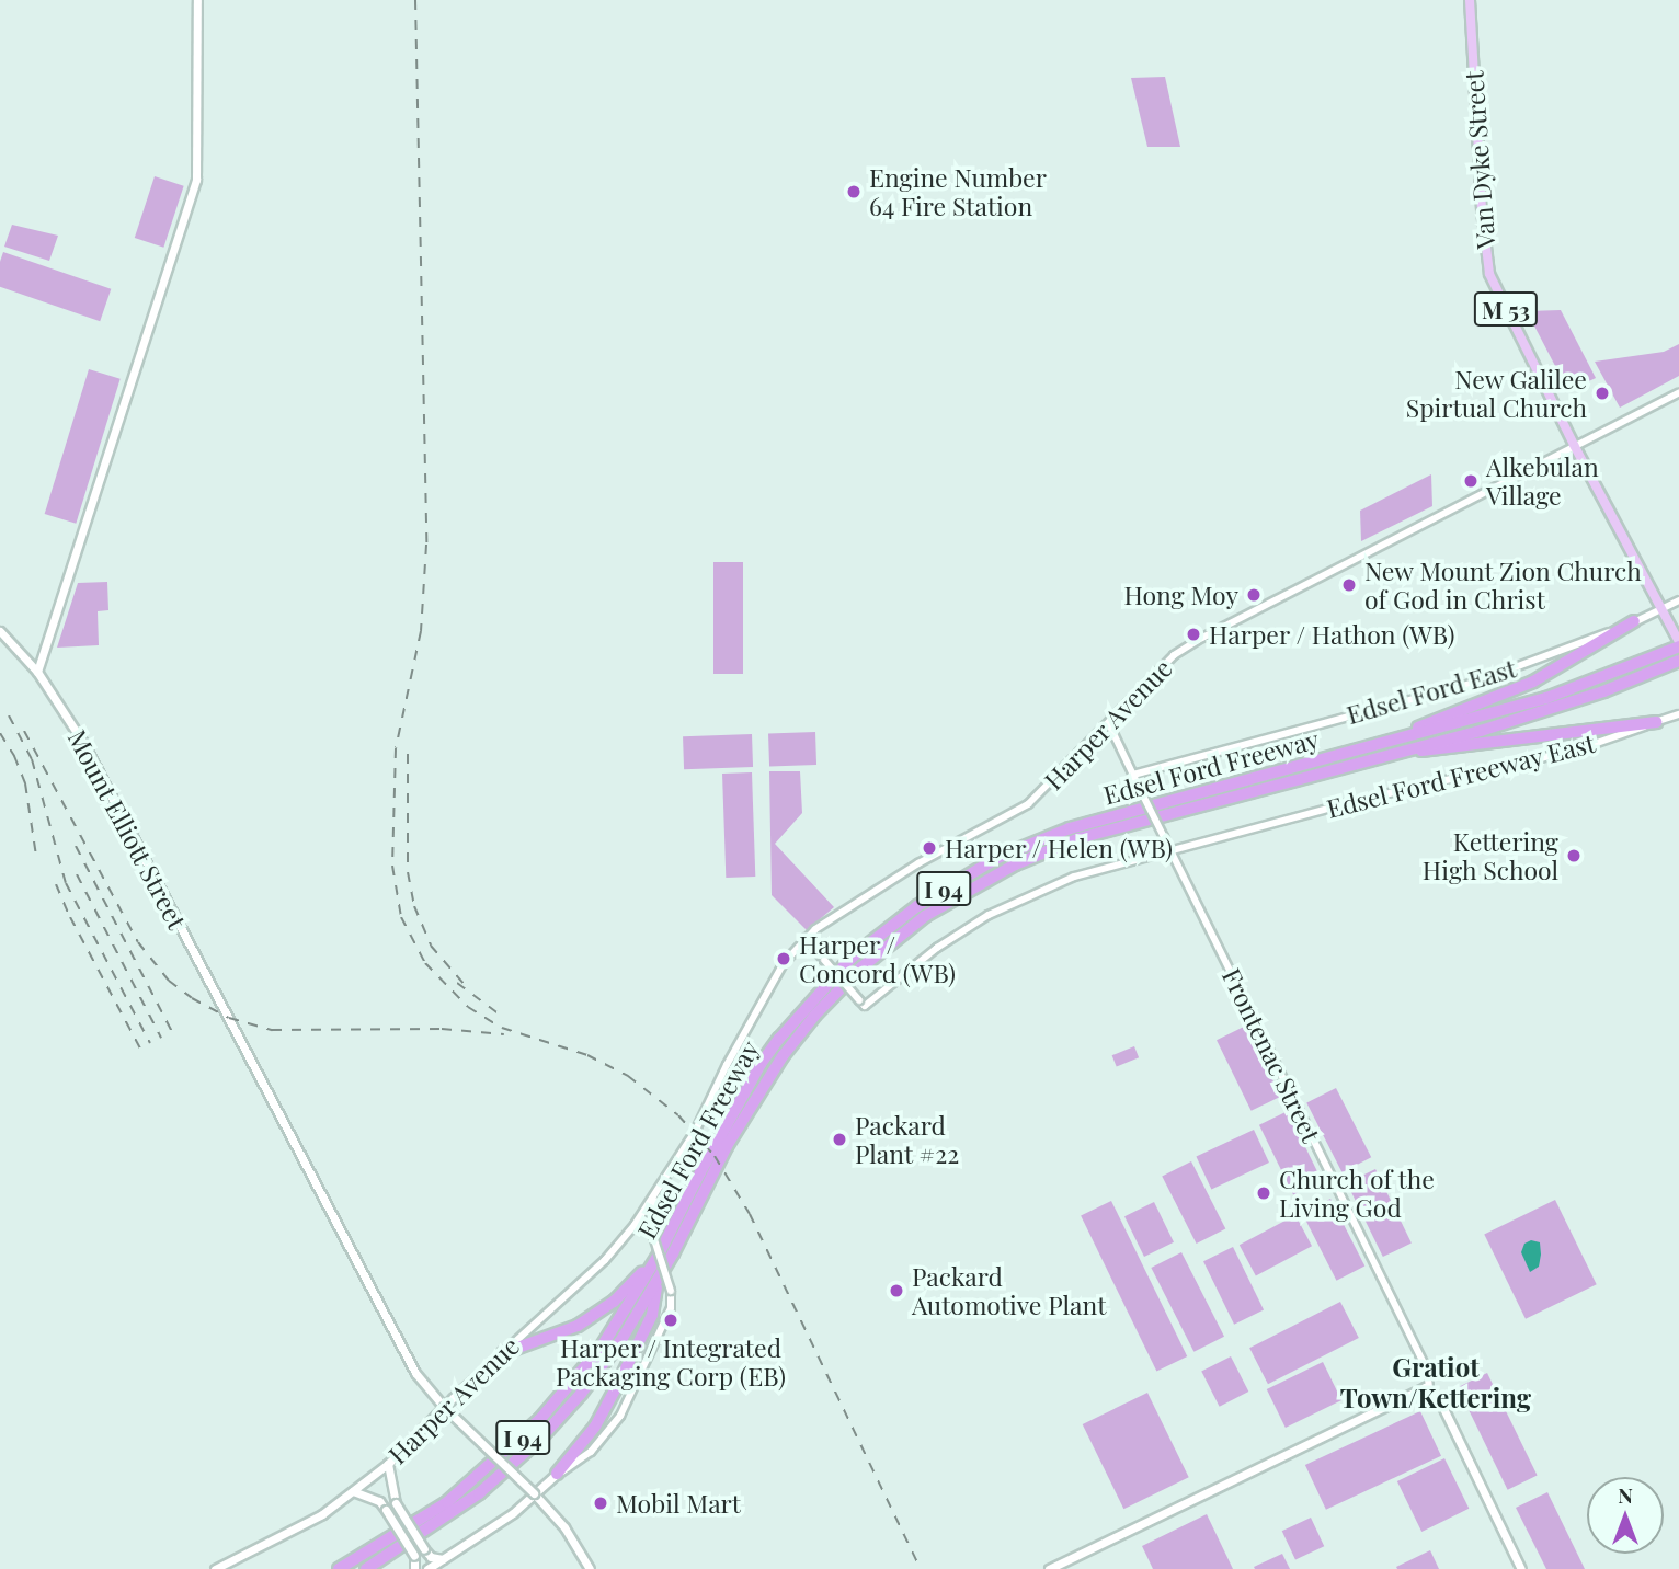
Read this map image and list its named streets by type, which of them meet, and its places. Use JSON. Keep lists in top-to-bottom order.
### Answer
{
  "streets": {
    "highway": ["Edsel Ford Freeway", "I 94"],
    "main road": [
      "Van Dyke Street",
      "M 53",
      "Harper Avenue",
      "Mount Elliott Street"
    ],
    "street": ["Edsel Ford East", "Edsel Ford Freeway East", "Frontenac Street"]
  },
  "crossings": [
    ["Van Dyke Street", "Edsel Ford East"],
    ["Van Dyke Street", "Harper Avenue"],
    ["Van Dyke Street", "Edsel Ford Freeway"],
    ["Edsel Ford East", "Frontenac Street"],
    ["Harper Avenue", "Mount Elliott Street"],
    ["Harper Avenue", "Frontenac Street"],
    ["Edsel Ford Freeway East", "Frontenac Street"]
  ],
  "districts": ["Gratiot Town/Kettering"],
  "places": [
    "Engine Number 64 Fire Station",
    "New Galilee Spirtual Church",
    "Alkebulan Village",
    "New Mount Zion Church of God in Christ",
    "Hong Moy",
    "Harper / Hathon (WB)",
    "Harper / Helen (WB)",
    "Kettering High School",
    "Harper / Concord (WB)",
    "Packard Plant #22",
    "Church of the Living God",
    "Packard Automotive Plant",
    "Harper / Integrated Packaging Corp (EB)",
    "Mobil Mart"
  ],
  "north": "top"
}
